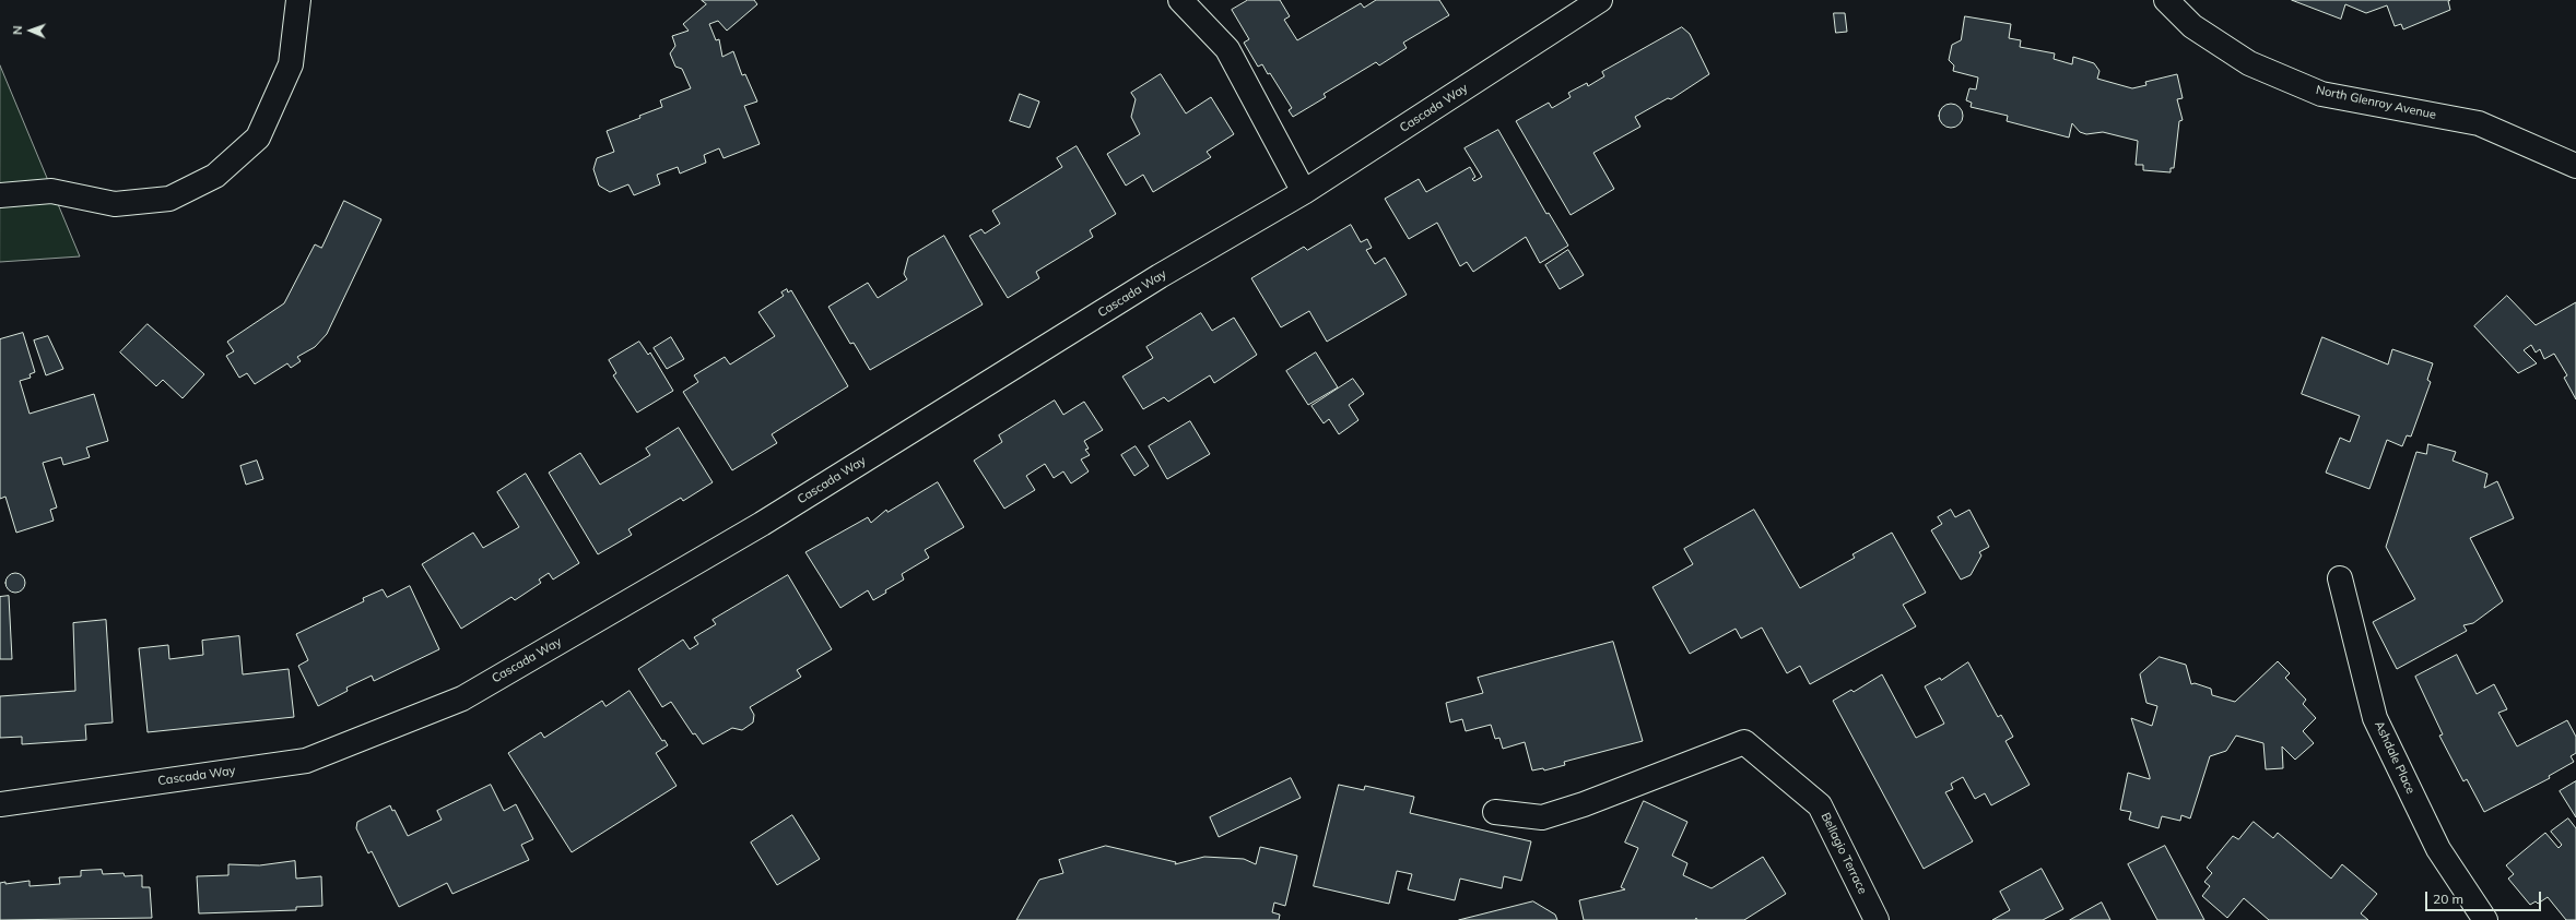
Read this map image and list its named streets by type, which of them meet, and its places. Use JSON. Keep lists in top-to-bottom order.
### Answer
{
  "streets": {
    "street": [
      "North Glenroy Avenue",
      "Cascada Way",
      "Ashdale Place",
      "Bellagio Terrace"
    ]
  },
  "scale_bar": "20 m",
  "north": "left"
}
